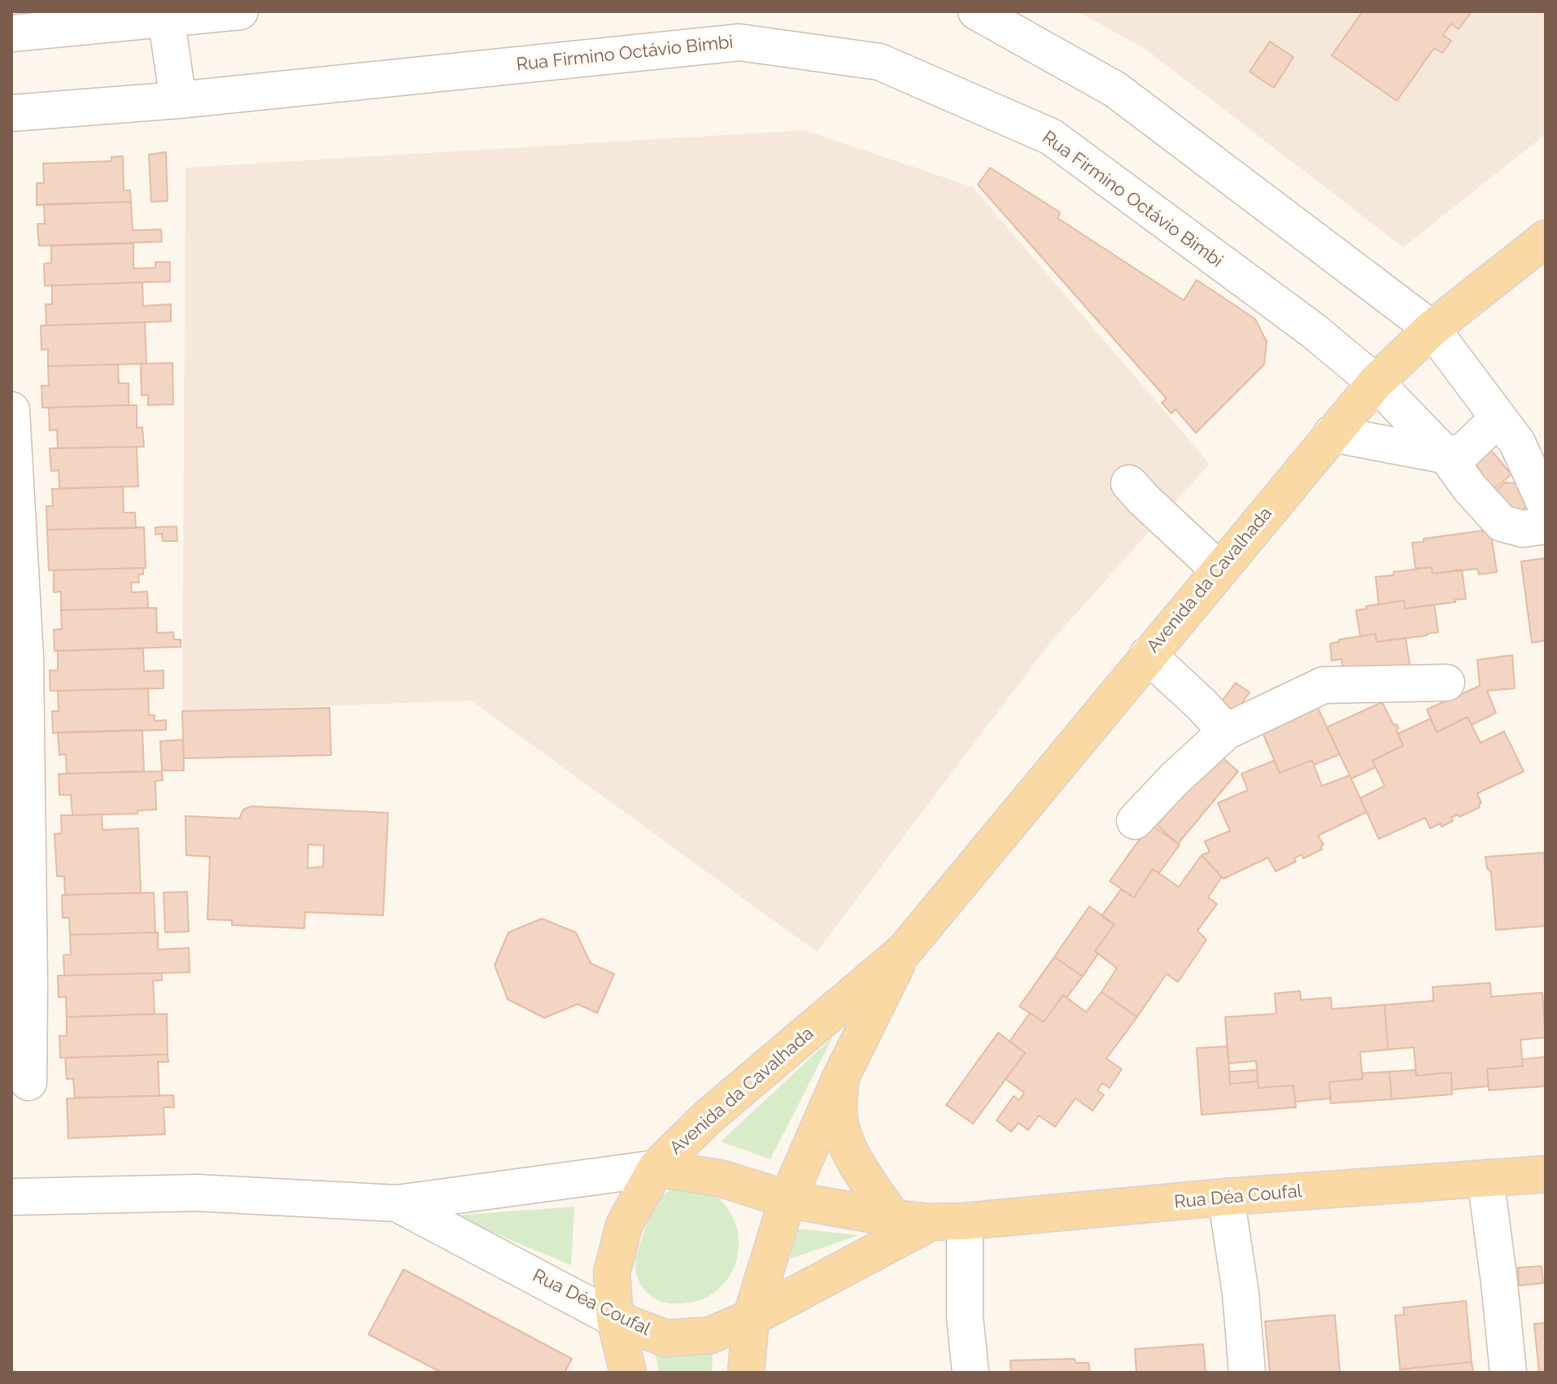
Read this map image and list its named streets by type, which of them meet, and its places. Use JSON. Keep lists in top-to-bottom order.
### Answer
{
  "streets": {
    "main road": ["Avenida da Cavalhada", "Rua Déa Coufal"],
    "street": ["Rua Firmino Octávio Bimbi"]
  },
  "crossings": [
    ["Rua Firmino Octávio Bimbi", "Avenida da Cavalhada"],
    ["Avenida da Cavalhada", "Rua Déa Coufal"]
  ]
}
